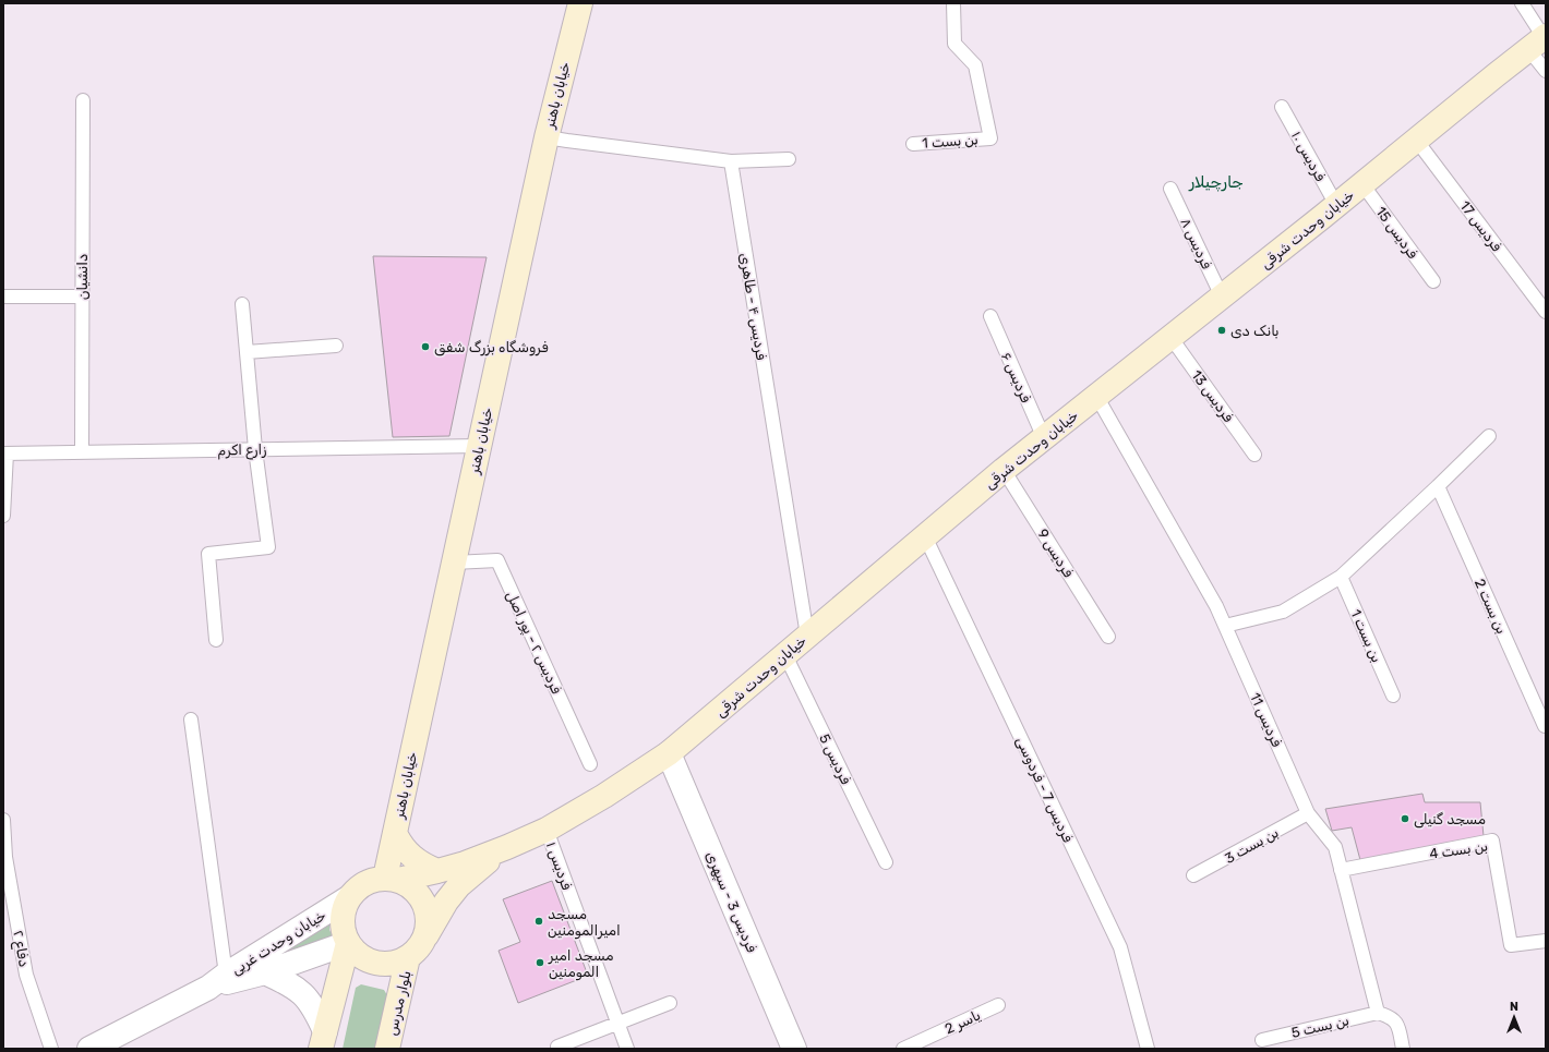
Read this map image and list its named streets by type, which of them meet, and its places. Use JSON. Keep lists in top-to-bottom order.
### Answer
{
  "streets": {
    "street": [
      "خیابان باهنر",
      "خیابان وحدت شرقی",
      "فردیس 3 - سپهری",
      "خیابان وحدت غربی",
      "بلوار مدرس"
    ],
    "lane": [
      "بن بست 1",
      "فردیس ۱۰",
      "فردیس 17",
      "فردیس 15",
      "فردیس ۸",
      "دانشیان",
      "فردیس ۴ - طاهری",
      "فردیس ۶",
      "فردیس 13",
      "زارع اکرم",
      "فردیس 9",
      "بن بست 2",
      "فردیس ۲ - پور اصل",
      "فردیس 11",
      "فردیس 5",
      "فردیس 7 - فردوسی",
      "بن بست 3",
      "بن بست 4",
      "فردیس ۱",
      "دفاع ۲",
      "یاسر 2",
      "بن بست 5"
    ]
  },
  "crossings": [
    ["خیابان باهنر", "زارع اکرم"],
    ["خیابان باهنر", "فردیس ۲ - پور اصل"],
    ["خیابان باهنر", "خیابان وحدت غربی"],
    ["خیابان باهنر", "بلوار مدرس"],
    ["فردیس ۱۰", "خیابان وحدت شرقی"],
    ["فردیس 17", "خیابان وحدت شرقی"],
    ["خیابان وحدت شرقی", "فردیس 15"],
    ["خیابان وحدت شرقی", "فردیس ۸"],
    ["خیابان وحدت شرقی", "فردیس ۴ - طاهری"],
    ["خیابان وحدت شرقی", "فردیس ۶"],
    ["خیابان وحدت شرقی", "فردیس 13"],
    ["خیابان وحدت شرقی", "فردیس 9"],
    ["خیابان وحدت شرقی", "فردیس 11"],
    ["خیابان وحدت شرقی", "فردیس 5"],
    ["خیابان وحدت شرقی", "فردیس 7 - فردوسی"],
    ["خیابان وحدت شرقی", "فردیس ۱"],
    ["خیابان وحدت شرقی", "فردیس 3 - سپهری"],
    ["دانشیان", "زارع اکرم"],
    ["فردیس 11", "بن بست 3"],
    ["فردیس 11", "بن بست 4"],
    ["فردیس 11", "بن بست 5"],
    ["خیابان وحدت غربی", "بلوار مدرس"]
  ],
  "districts": ["جارچیلار"],
  "places": [
    "بانک دی",
    "فروشگاه بزرگ شفق",
    "مسجد گنیلی",
    "مسجد امیرالمومنین",
    "مسجد امیر المومنین"
  ],
  "north": "top"
}
